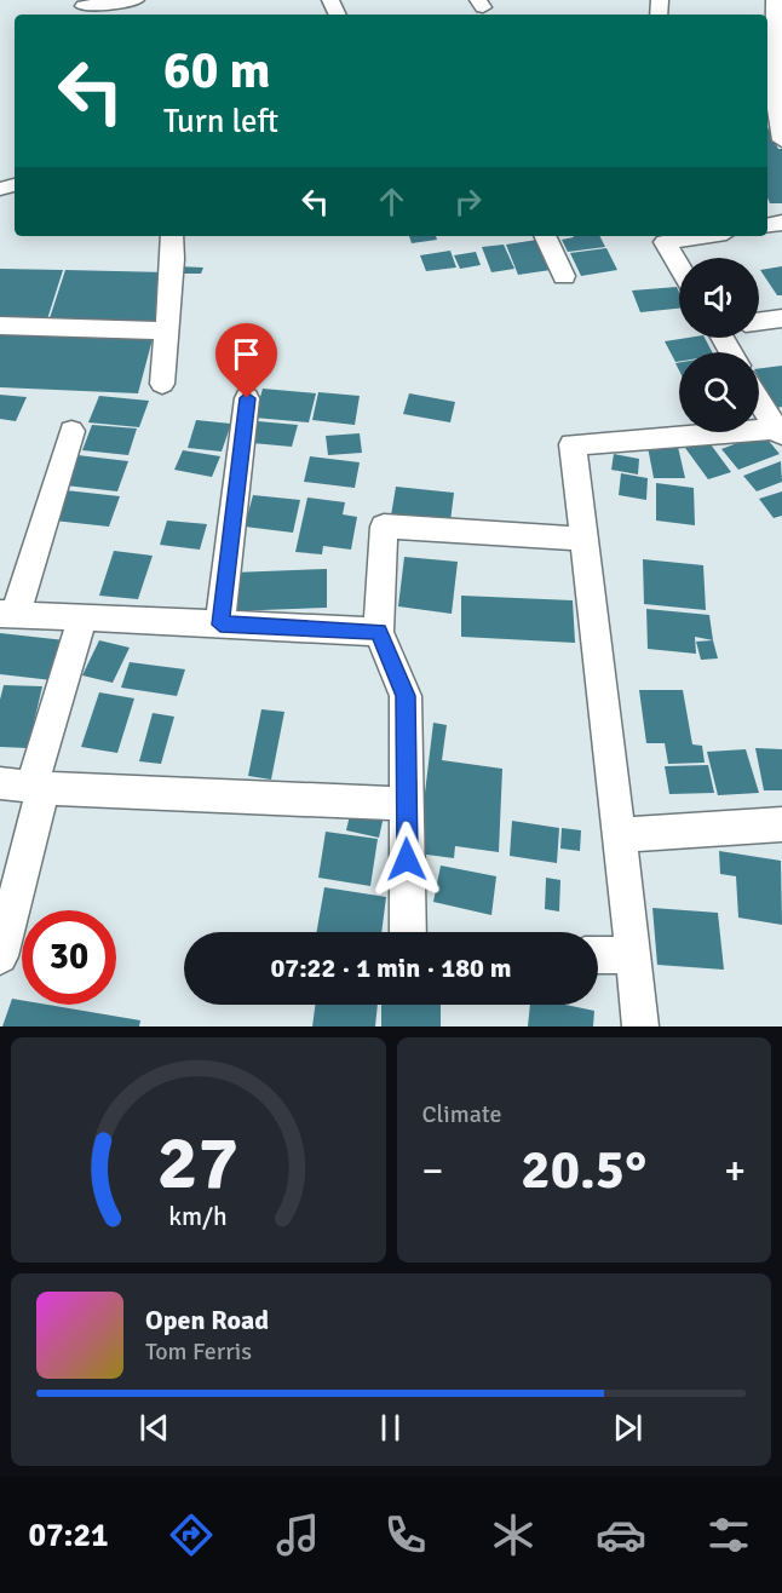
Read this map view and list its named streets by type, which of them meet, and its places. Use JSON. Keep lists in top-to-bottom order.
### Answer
{
  "page": {
    "turn": ["60 m", "Turn left"],
    "limit": "30",
    "trip": "07:22 · 1 min · 180 m",
    "tile": "Climate",
    "heat": ["−", "20.5°", "+"],
    "song": ["Open Road", "Tom Ferris"],
    "tabs": "07:21",
    "gauge": ["27", "km/h"]
  }
}
